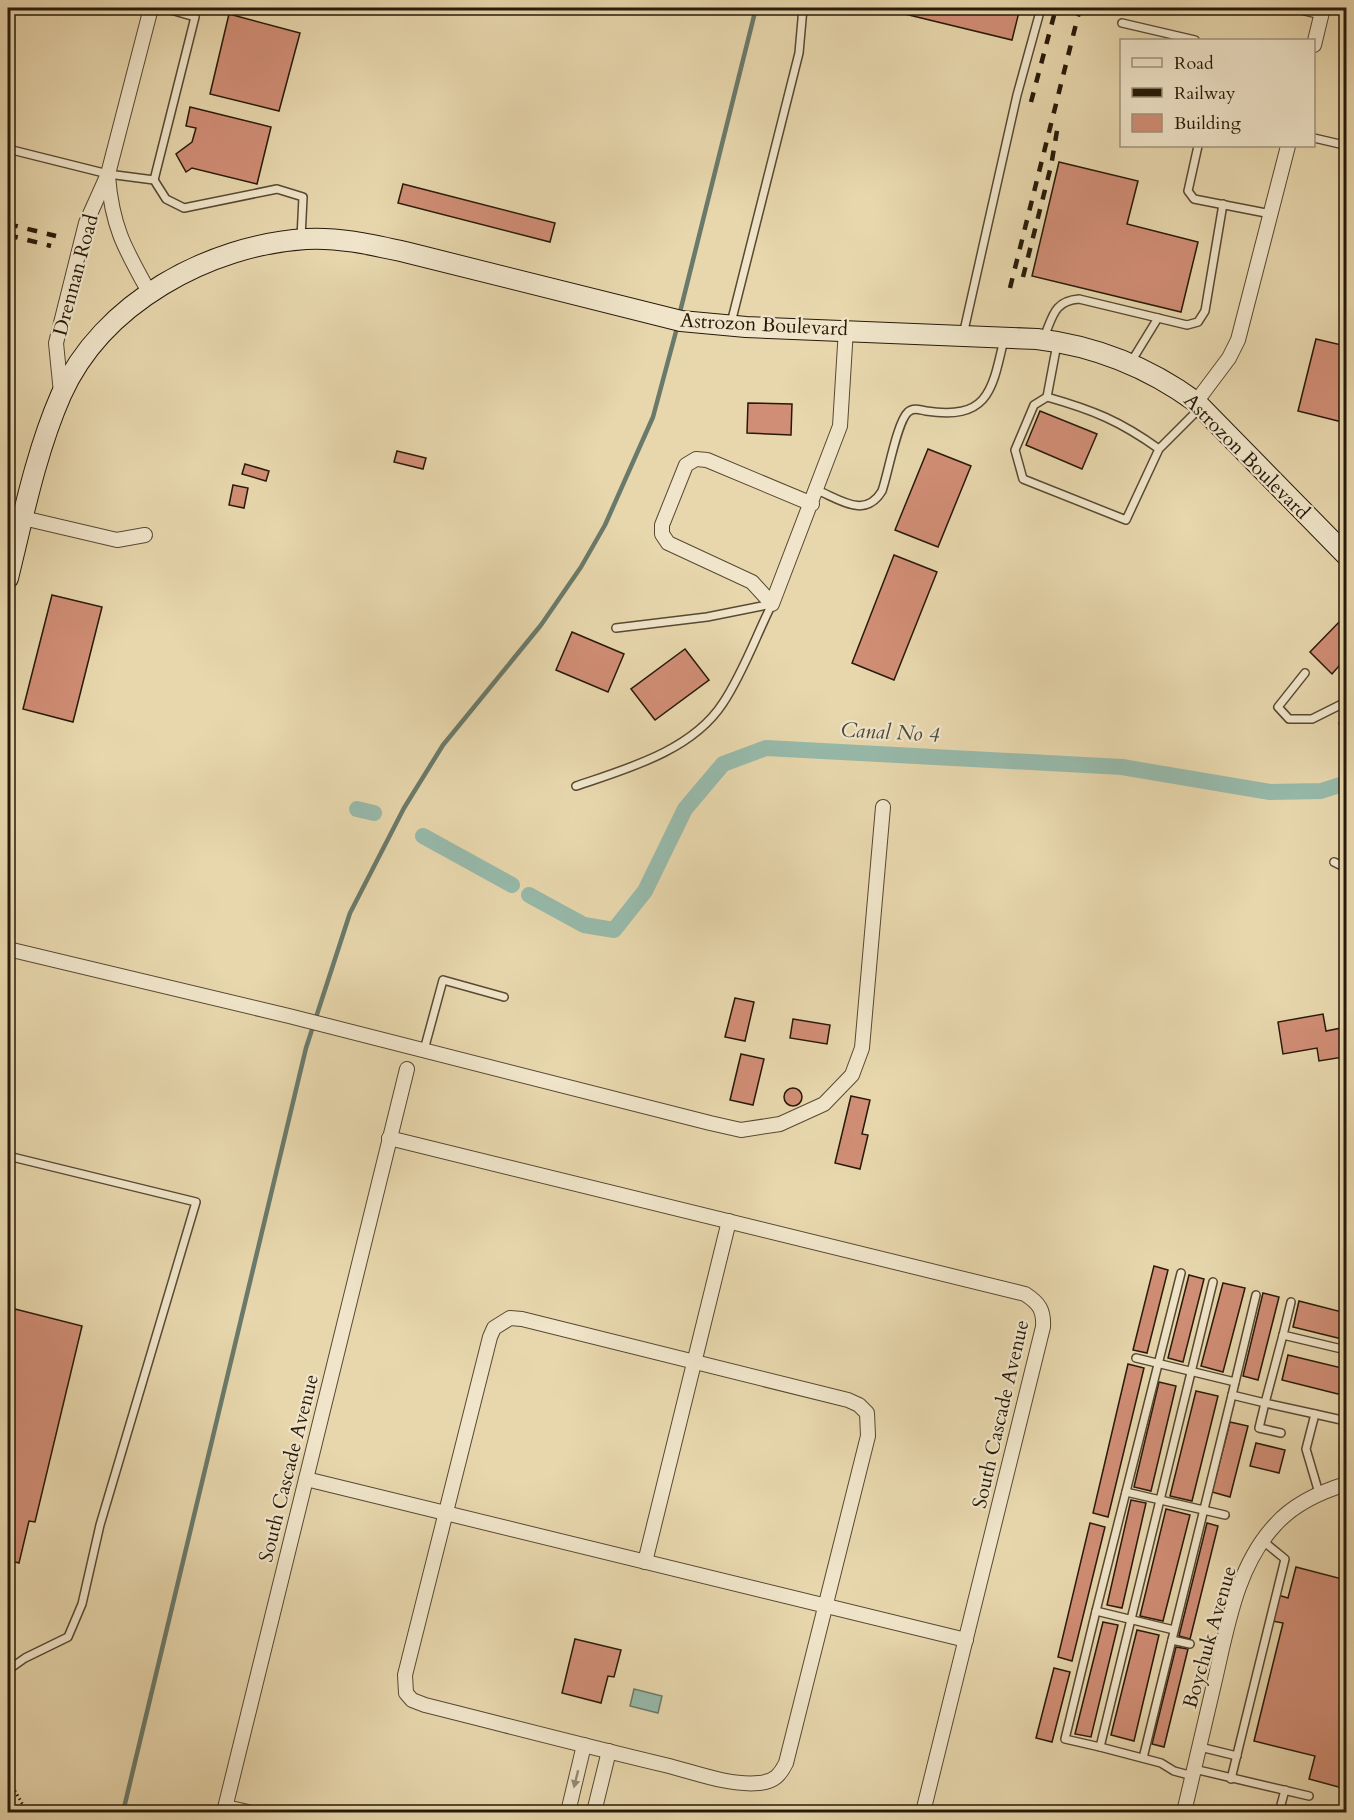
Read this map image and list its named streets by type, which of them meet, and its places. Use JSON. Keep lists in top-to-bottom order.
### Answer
{
  "streets": {
    "main road": ["Drennan Road", "Astrozon Boulevard"],
    "street": ["South Cascade Avenue", "Boychuk Avenue"]
  },
  "crossings": [
    ["Drennan Road", "Astrozon Boulevard"]
  ],
  "water": ["Canal No 4"],
  "legend": ["Road", "Railway", "Building"]
}
